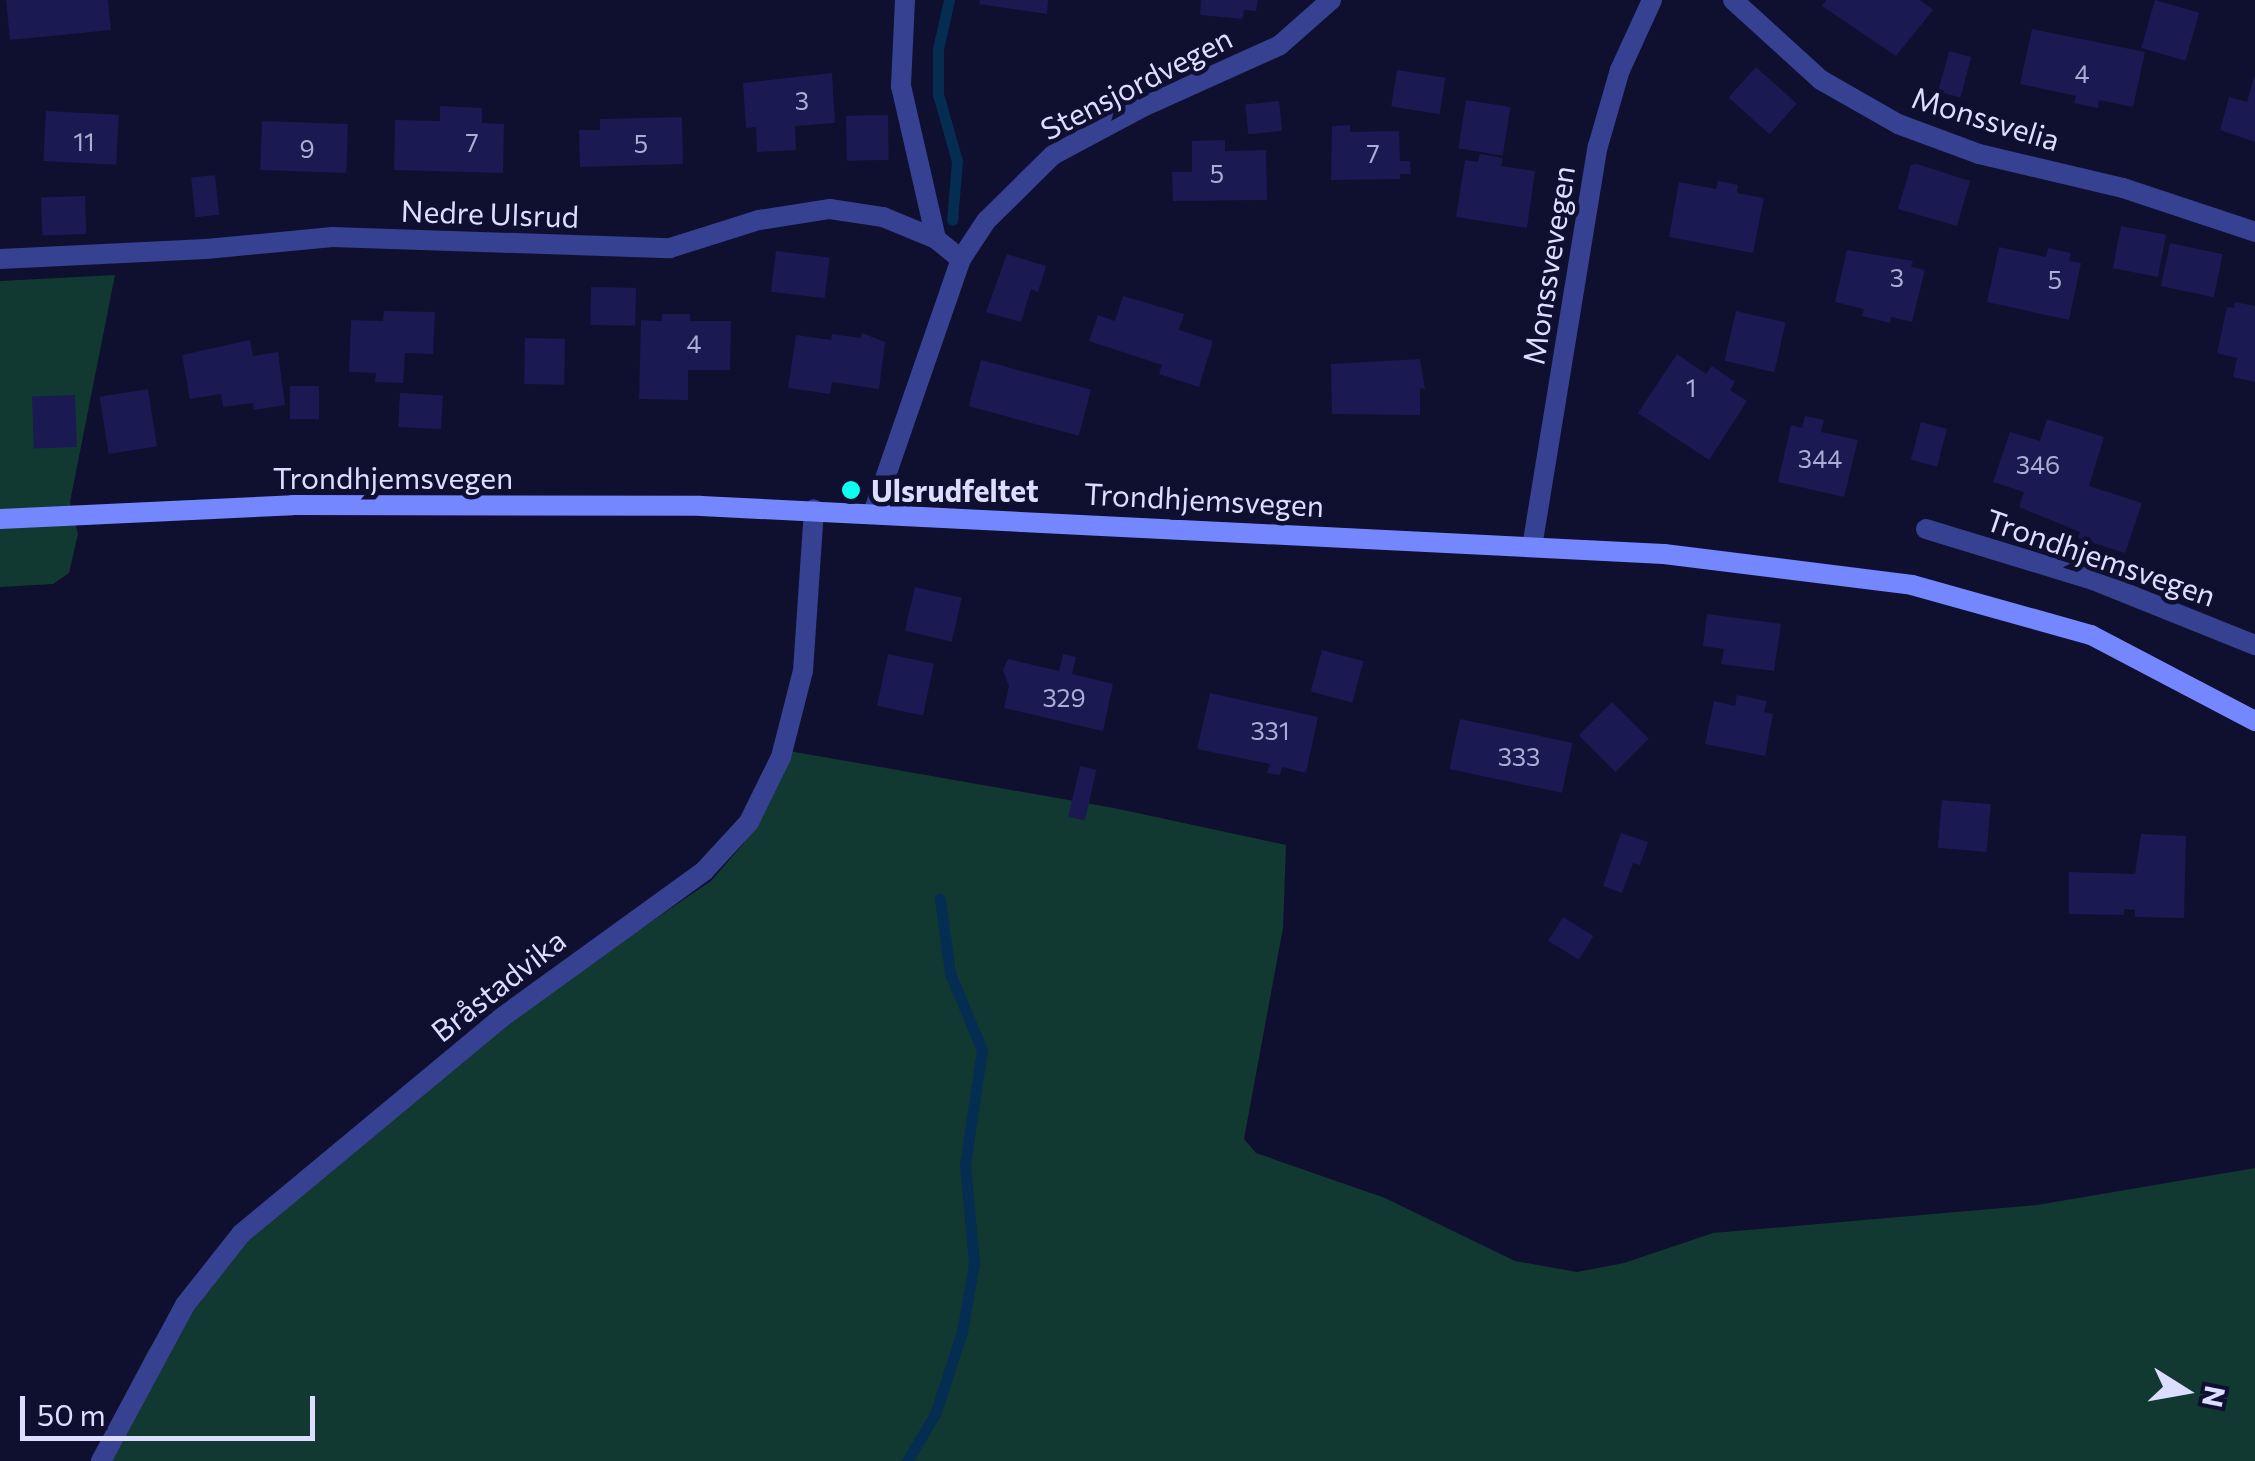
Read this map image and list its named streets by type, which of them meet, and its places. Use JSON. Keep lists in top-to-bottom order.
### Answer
{
  "streets": {
    "main road": ["Trondhjemsvegen"],
    "street": [
      "Stensjordvegen",
      "Monssvelia",
      "Nedre Ulsrud",
      "Monssvevegen",
      "Bråstadvika"
    ]
  },
  "crossings": [
    ["Stensjordvegen", "Nedre Ulsrud"],
    ["Stensjordvegen", "Trondhjemsvegen"],
    ["Monssvevegen", "Trondhjemsvegen"],
    ["Trondhjemsvegen", "Bråstadvika"]
  ],
  "places": ["Ulsrudfeltet"],
  "house_numbers": [
    "4",
    "3",
    "11",
    "7",
    "5",
    "9",
    "7",
    "5",
    "3",
    "5",
    "4",
    "1",
    "344",
    "346",
    "329",
    "331",
    "333"
  ],
  "scale_bar": "50 m",
  "north": "right"
}
